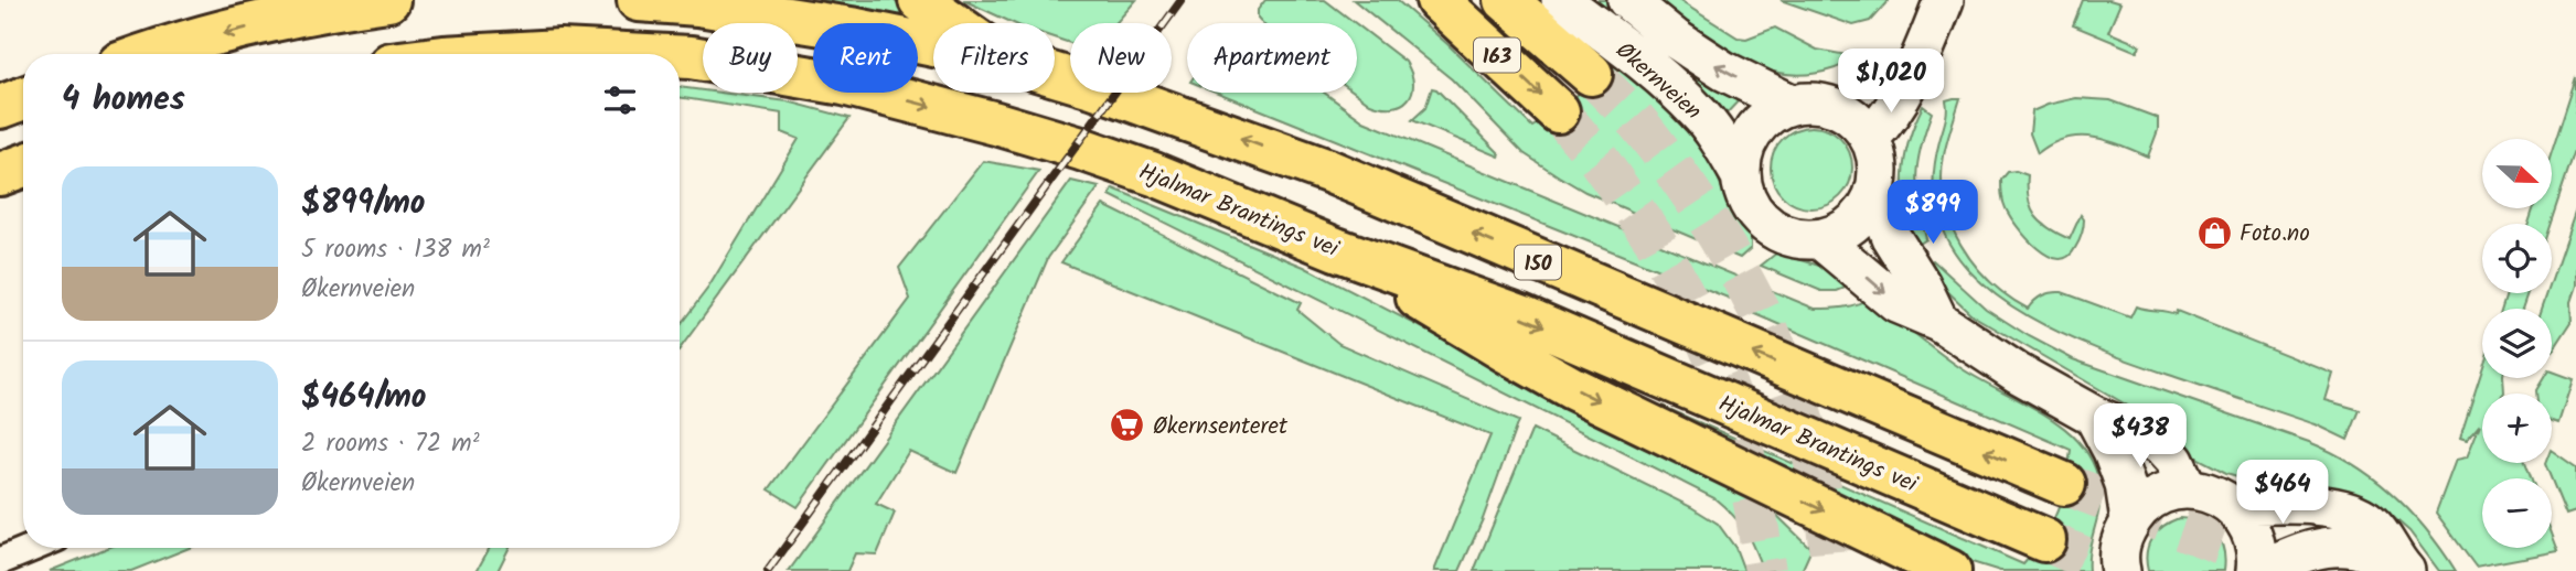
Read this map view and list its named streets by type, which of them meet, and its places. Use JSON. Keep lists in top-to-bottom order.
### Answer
{
  "streets": {
    "highway": ["163", "Hjalmar Brantings vei", "150"],
    "main road": ["Økernveien"]
  },
  "places": {
    "shop": ["Foto.no"],
    "supermarket": ["Økernsenteret"]
  },
  "north": "right",
  "page": {
    "chip": [
      "Buy",
      "Rent",
      "Filters",
      "New",
      "Apartment"
    ],
    "price": [
      "$1,020",
      "$899",
      "$438",
      "$464"
    ],
    "heading": "4 homes",
    "map_buttons": ["+", "−"],
    "list": [
      {
        "name": "$899/mo",
        "note": "5 rooms · 138 m² · Økernveien"
      },
      {
        "name": "$464/mo",
        "note": "2 rooms · 72 m² · Økernveien"
      }
    ]
  }
}
